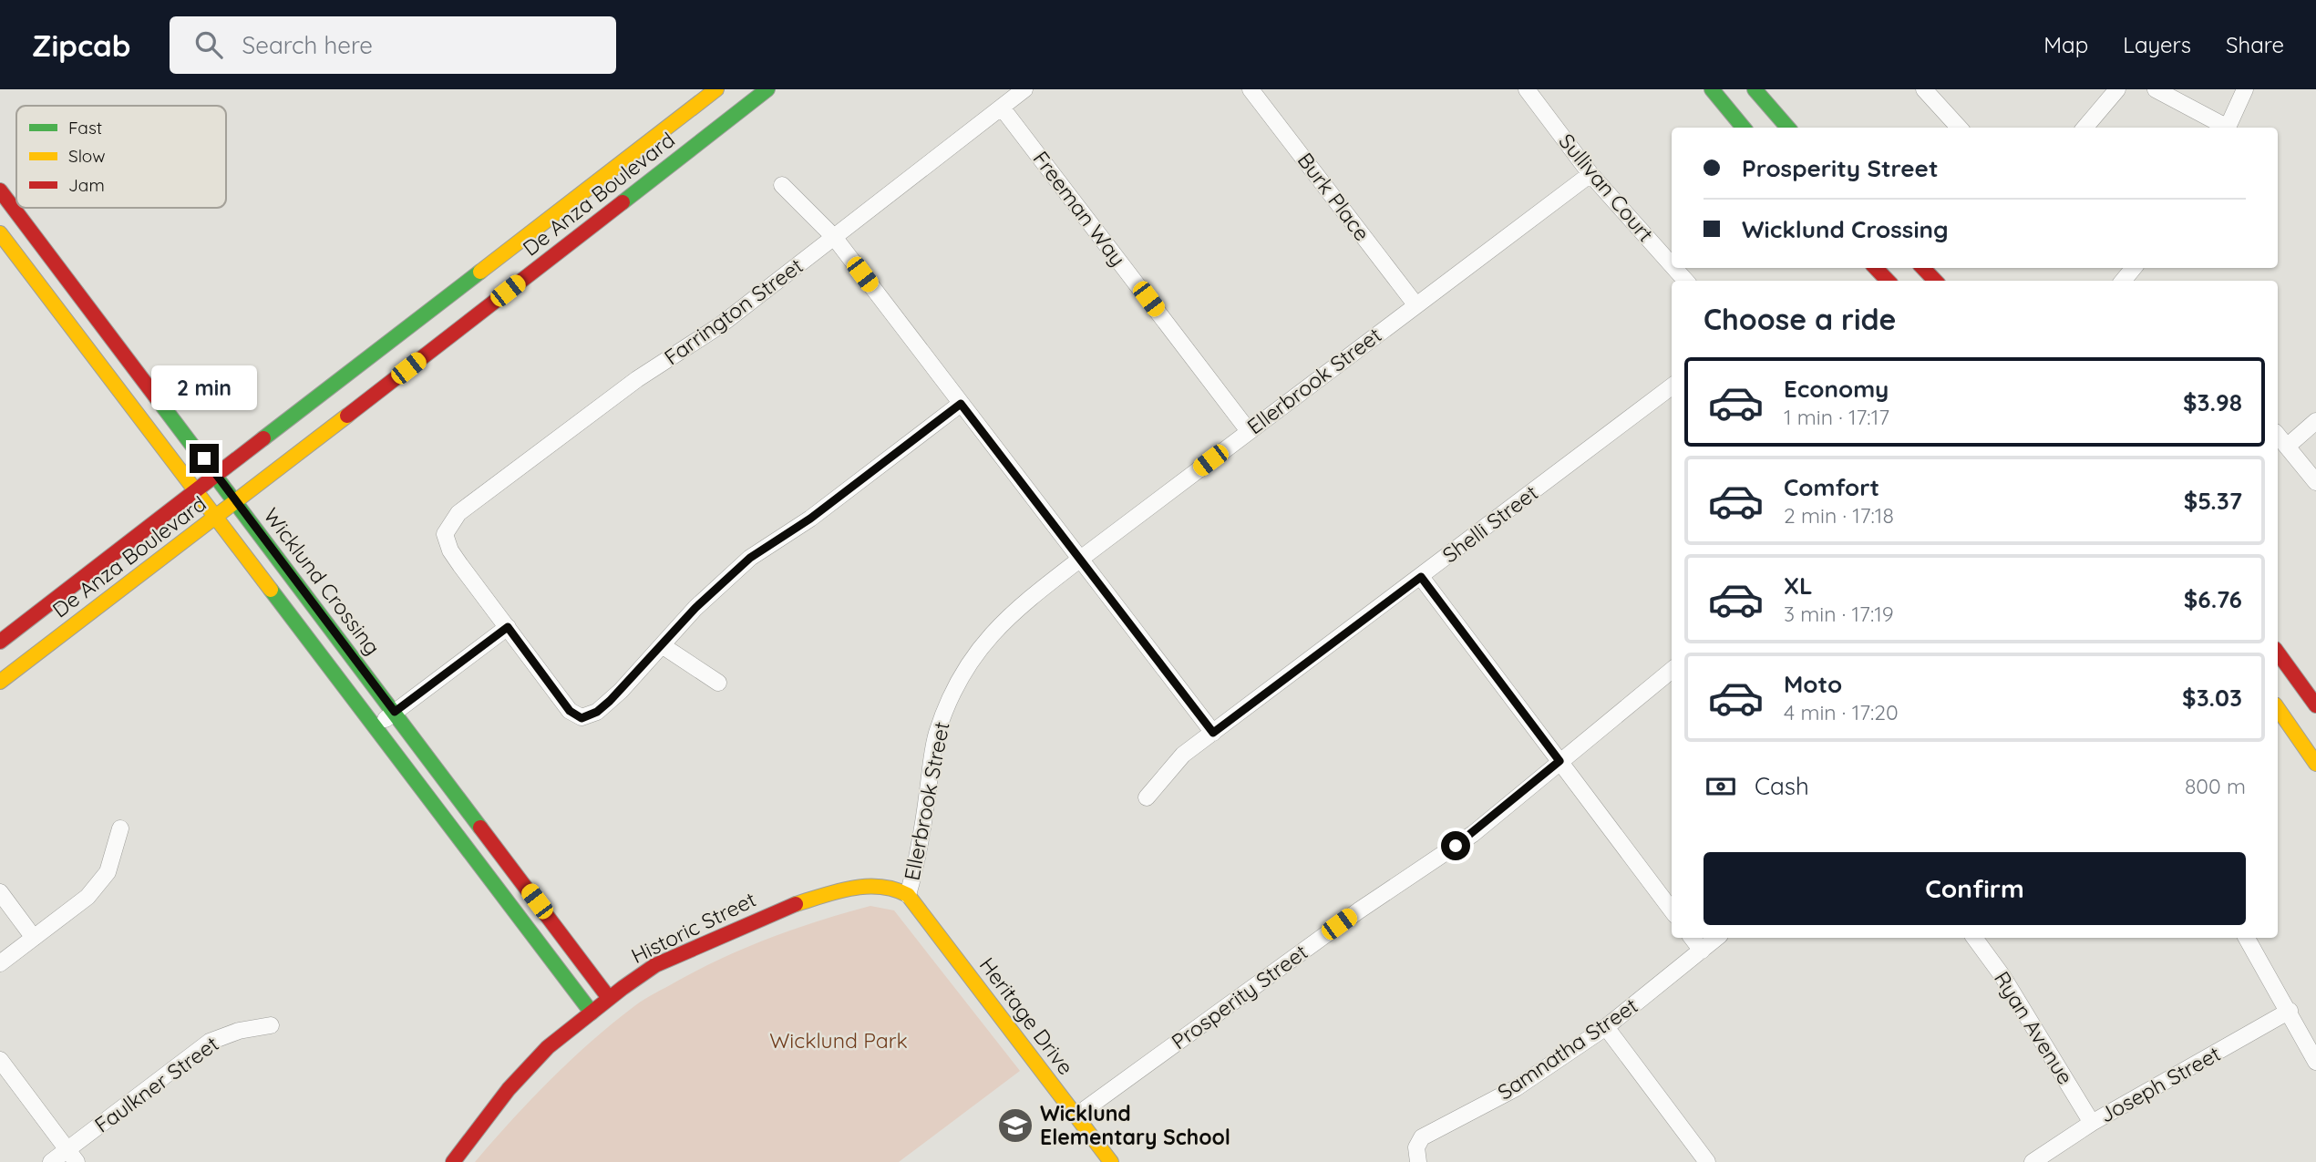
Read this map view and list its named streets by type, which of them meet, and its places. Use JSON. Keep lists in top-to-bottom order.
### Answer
{
  "streets": {
    "street": [
      "Sullivan Court",
      "De Anza Boulevard",
      "Burk Place",
      "Freeman Way",
      "Farrington Street",
      "Ellerbrook Street",
      "Shelli Street",
      "Wicklund Crossing",
      "Historic Street",
      "Prosperity Street",
      "Heritage Drive",
      "Ryan Avenue",
      "Samnatha Street",
      "Faulkner Street",
      "Joseph Street"
    ]
  },
  "crossings": [
    ["Sullivan Court", "Ellerbrook Street"],
    ["De Anza Boulevard", "Wicklund Crossing"],
    ["Burk Place", "Ellerbrook Street"],
    ["Freeman Way", "Farrington Street"],
    ["Freeman Way", "Ellerbrook Street"],
    ["Ellerbrook Street", "Historic Street"],
    ["Ellerbrook Street", "Heritage Drive"],
    ["Wicklund Crossing", "Historic Street"],
    ["Historic Street", "Heritage Drive"],
    ["Prosperity Street", "Heritage Drive"],
    ["Ryan Avenue", "Joseph Street"]
  ],
  "parks": ["Wicklund Park"],
  "places": {
    "school or university": ["Wicklund Elementary School"]
  },
  "legend": ["Fast", "Slow", "Jam"],
  "page": {
    "header": "Zipcab",
    "search": "Search here",
    "nav": ["Map", "Layers", "Share"],
    "banner": ["Prosperity Street", "Wicklund Crossing"],
    "heading": "Choose a ride",
    "list": [
      {
        "name": "Economy",
        "note": "1 min · 17:17",
        "value": "$3.98"
      },
      {
        "name": "Comfort",
        "note": "2 min · 17:18",
        "value": "$5.37"
      },
      {
        "name": "XL",
        "note": "3 min · 17:19",
        "value": "$6.76"
      },
      {
        "name": "Moto",
        "note": "4 min · 17:20",
        "value": "$3.03"
      }
    ],
    "bubble": "2 min",
    "pay": ["Cash", "800 m"],
    "buttons": "Confirm"
  }
}
